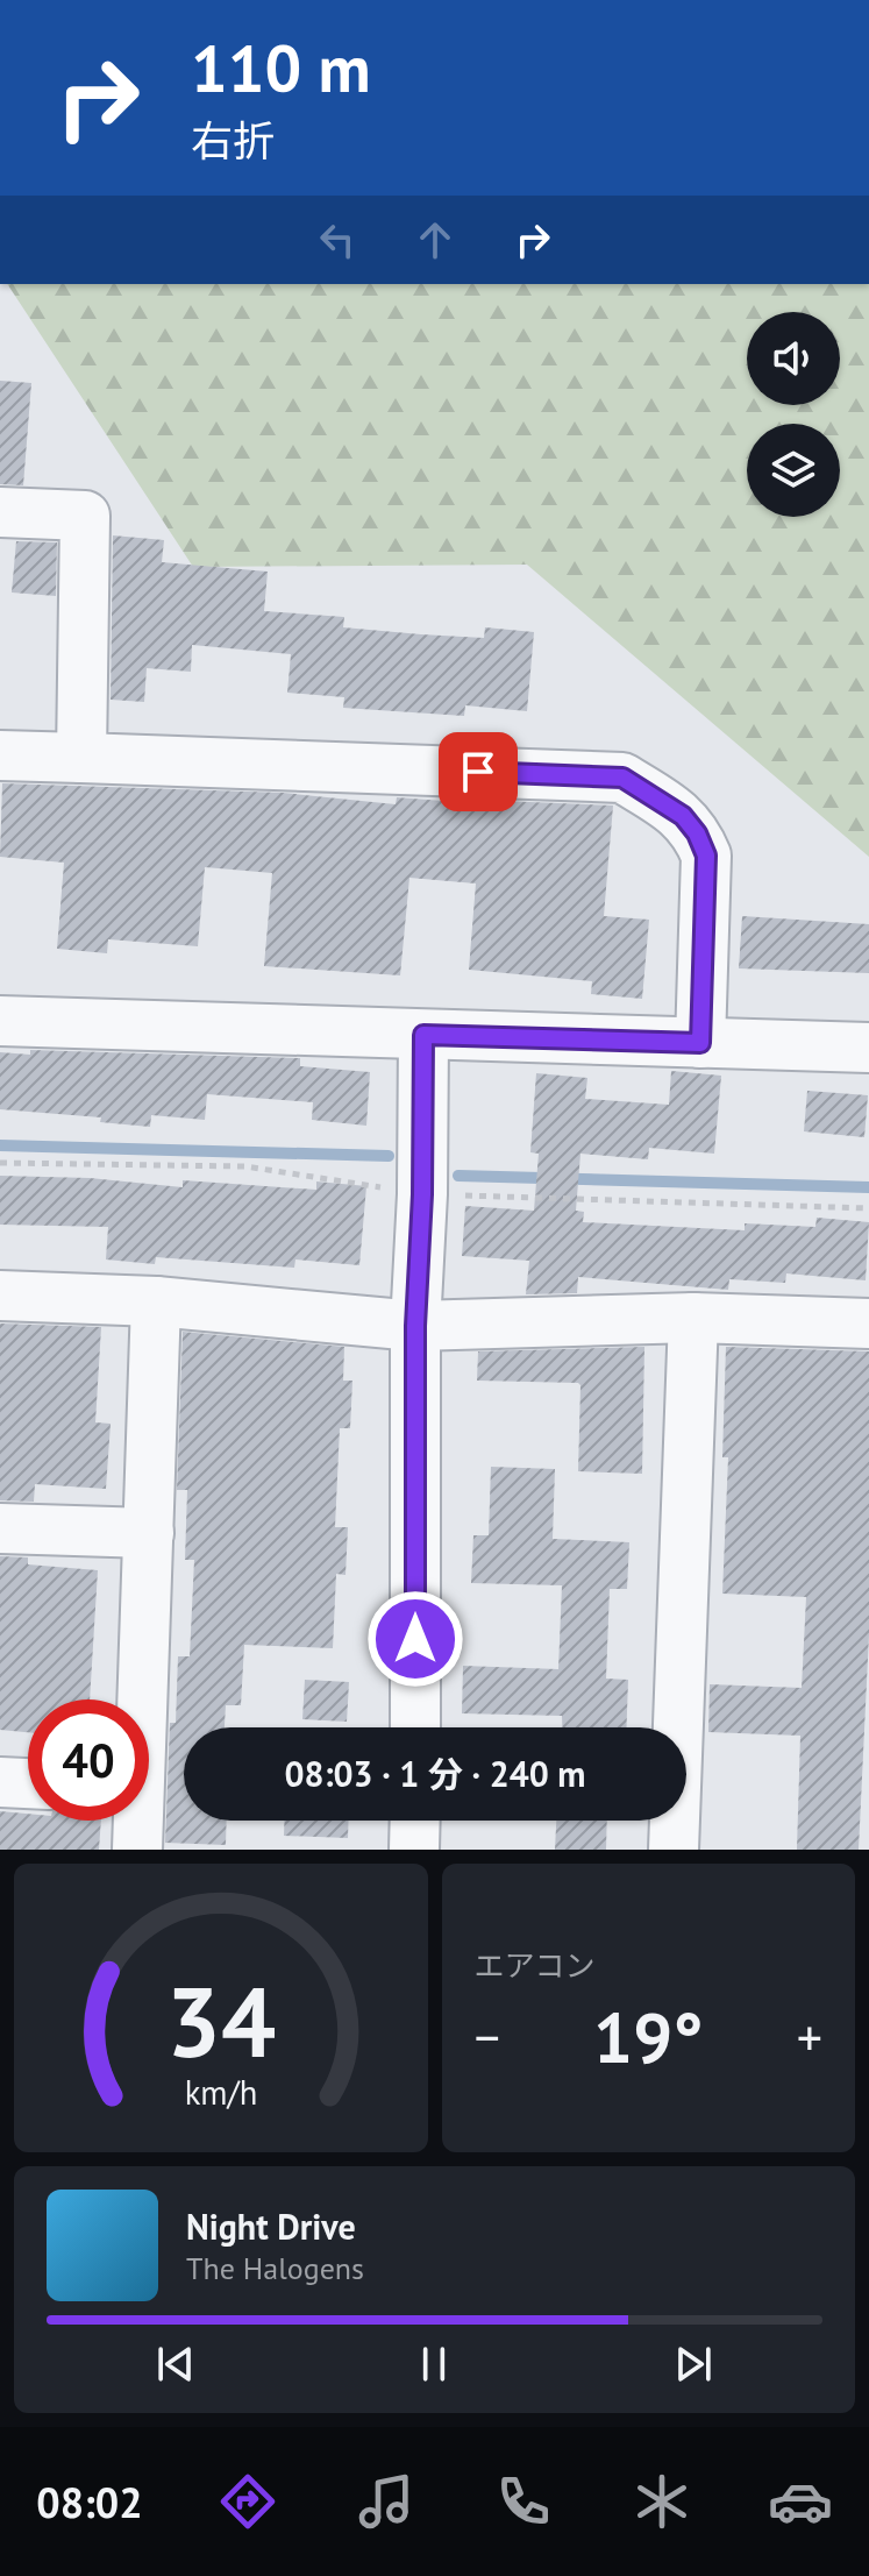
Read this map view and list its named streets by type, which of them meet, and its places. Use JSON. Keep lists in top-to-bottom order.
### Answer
{
  "page": {
    "turn": ["110 m", "右折"],
    "limit": "40",
    "trip": "08:03 · 1 分 · 240 m",
    "tile": "エアコン",
    "heat": ["−", "19°", "+"],
    "song": ["Night Drive", "The Halogens"],
    "tabs": "08:02",
    "gauge": ["34", "km/h"]
  }
}
